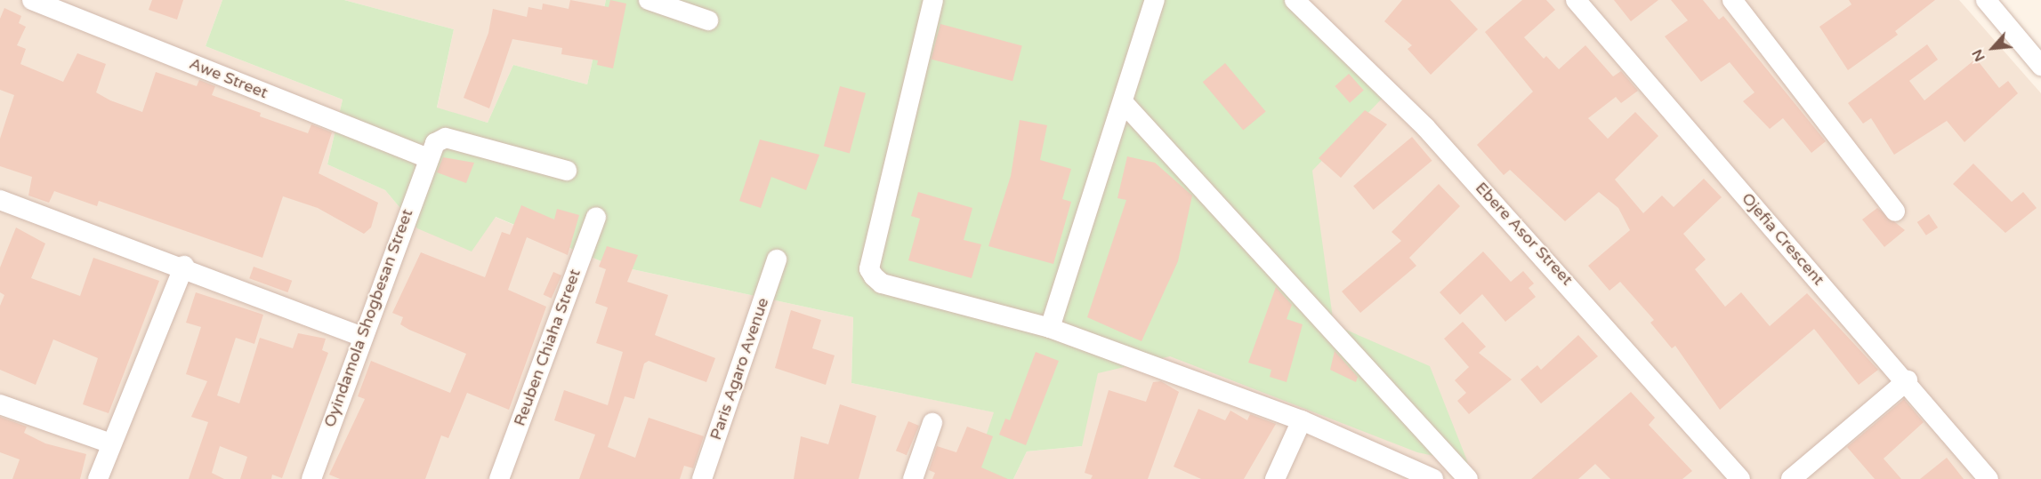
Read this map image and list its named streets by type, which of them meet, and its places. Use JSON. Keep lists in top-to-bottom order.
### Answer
{
  "streets": {
    "street": [
      "Awe Street",
      "Ebere Asor Street",
      "Ojefia Crescent",
      "Oyindamola Shogbesan Street",
      "Reuben Chiaha Street",
      "Paris Agaro Avenue"
    ]
  },
  "crossings": [
    ["Awe Street", "Oyindamola Shogbesan Street"]
  ],
  "north": "bottom left"
}
